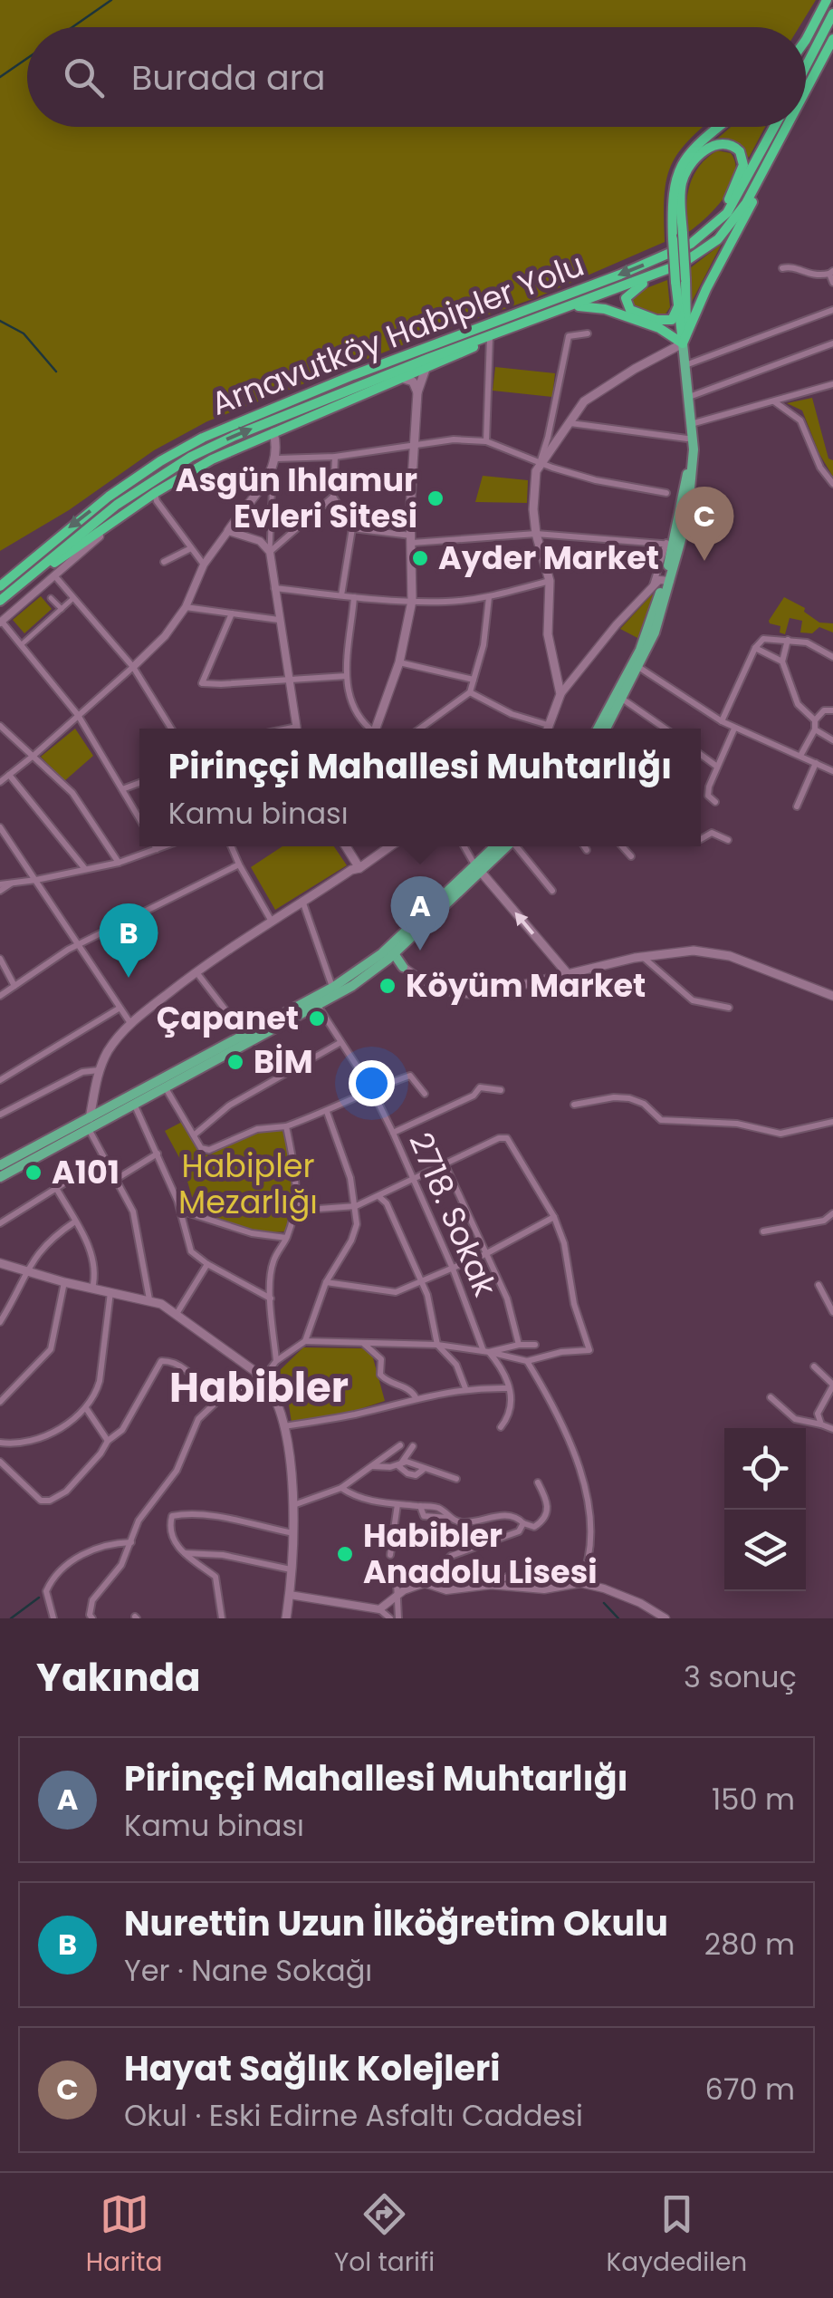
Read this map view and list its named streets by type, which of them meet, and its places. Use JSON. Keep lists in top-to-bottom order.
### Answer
{
  "streets": {
    "highway": ["Arnavutköy Habipler Yolu"],
    "street": ["2718. Sokak"]
  },
  "districts": ["Habibler"],
  "parks": ["Habipler Mezarlığı"],
  "places": [
    "Asgün Ihlamur Evleri Sitesi",
    "Ayder Market",
    "Köyüm Market",
    "Çapanet",
    "BİM",
    "A101",
    "Habibler Anadolu Lisesi"
  ],
  "page": {
    "search": "Burada ara",
    "pins": ["C", "A", "B"],
    "popup": ["Pirinççi Mahallesi Muhtarlığı", "Kamu binası"],
    "heading": ["Yakında", "3 sonuç"],
    "list": [
      {
        "mark": "A",
        "name": "Pirinççi Mahallesi Muhtarlığı",
        "note": "Kamu binası",
        "value": "150 m"
      },
      {
        "mark": "B",
        "name": "Nurettin Uzun İlköğretim Okulu",
        "note": "Yer · Nane Sokağı",
        "value": "280 m"
      },
      {
        "mark": "C",
        "name": "Hayat Sağlık Kolejleri",
        "note": "Okul · Eski Edirne Asfaltı Caddesi",
        "value": "670 m"
      }
    ],
    "nav": ["Harita", "Yol tarifi", "Kaydedilen"]
  }
}
